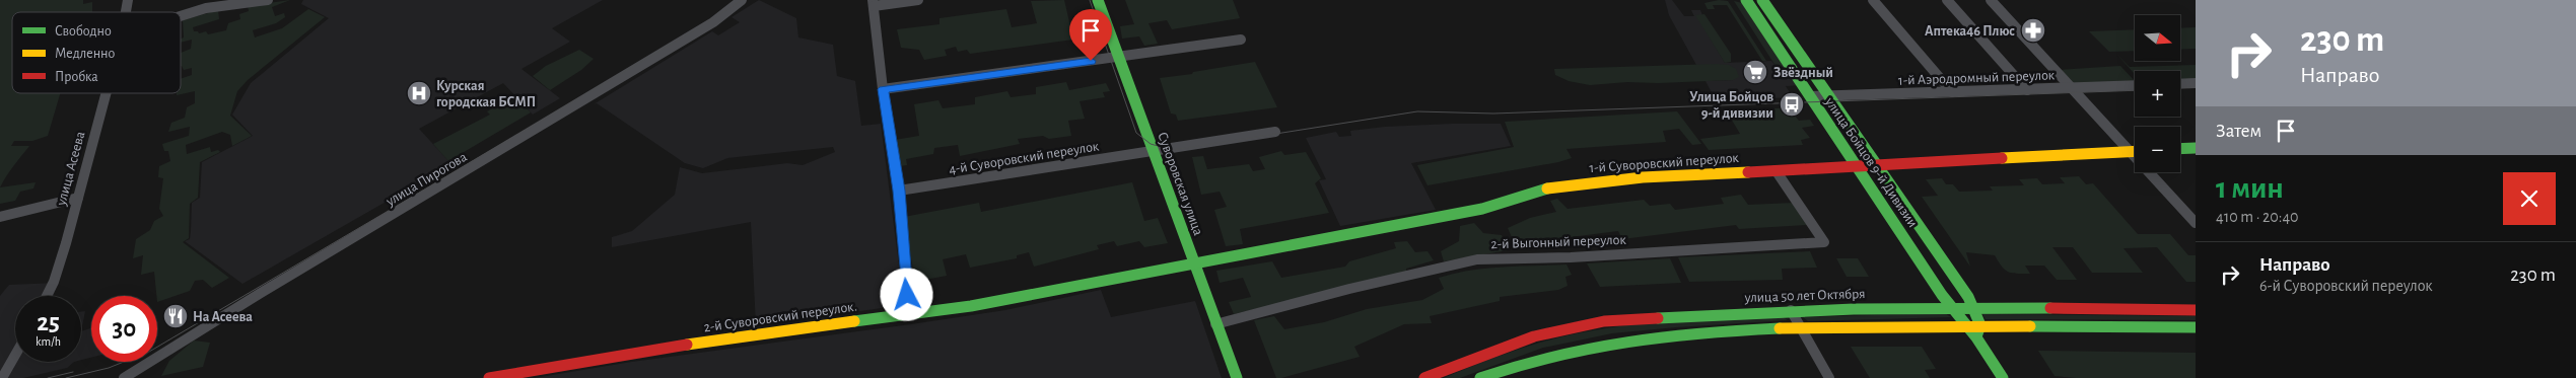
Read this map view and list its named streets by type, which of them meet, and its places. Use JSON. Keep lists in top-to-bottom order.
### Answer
{
  "streets": {
    "main road": [
      "1-й Суворовский переулок",
      "улица Бойцов 9-й Дивизии",
      "Суворовская улица",
      "улица 50 лет Октября",
      "2-й Суворовский переулок."
    ],
    "street": [
      "1-й Аэродромный переулок",
      "4-й Суворовский переулок",
      "улица Асеева",
      "улица Пирогова",
      "2-й Выгонный переулок"
    ]
  },
  "crossings": [
    ["1-й Аэродромный переулок", "улица Бойцов 9-й Дивизии"],
    ["4-й Суворовский переулок", "Суворовская улица"],
    ["1-й Суворовский переулок", "улица Бойцов 9-й Дивизии"],
    ["1-й Суворовский переулок", "Суворовская улица"],
    ["1-й Суворовский переулок", "2-й Выгонный переулок"],
    ["1-й Суворовский переулок", "2-й Суворовский переулок."],
    ["улица Бойцов 9-й Дивизии", "улица 50 лет Октября"],
    ["Суворовская улица", "2-й Выгонный переулок"],
    ["Суворовская улица", "2-й Суворовский переулок."]
  ],
  "places": {
    "pharmacy": ["Аптека46 Плюс"],
    "supermarket": ["Звёздный"],
    "hospital": ["Курская городская БСМП"],
    "bus stop": ["Улица Бойцов 9-й дивизии"],
    "restaurant": ["На Асеева"]
  },
  "legend": ["Свободно", "Медленно", "Пробка"],
  "north": "right",
  "page": {
    "turn": ["230 m", "Направо"],
    "map_buttons": ["+", "−"],
    "then": "Затем",
    "heading": ["1 мин", "410 m · 20:40"],
    "list": [
      {
        "name": "Направо",
        "note": "6-й Суворовский переулок",
        "value": "230 m"
      }
    ],
    "speed": "25 km/h",
    "limit": "30"
  }
}
